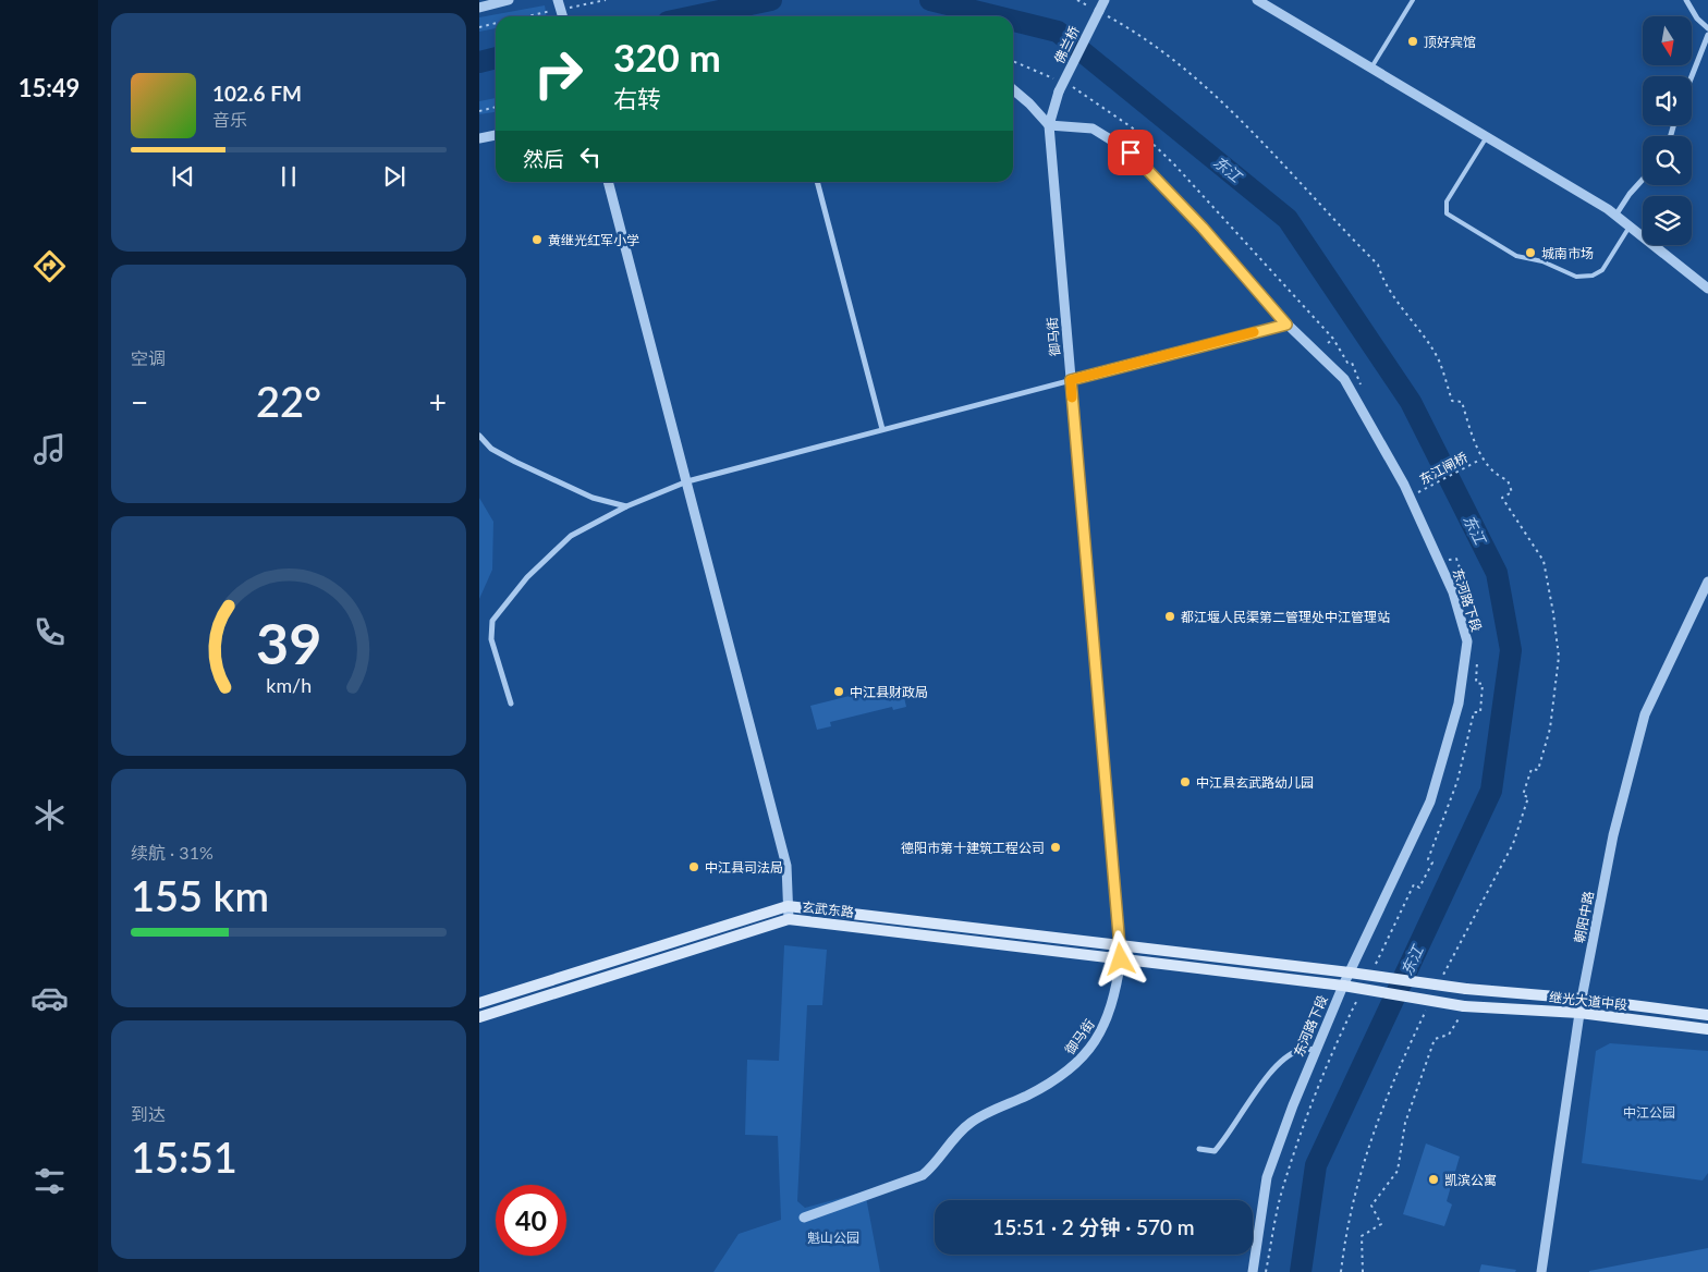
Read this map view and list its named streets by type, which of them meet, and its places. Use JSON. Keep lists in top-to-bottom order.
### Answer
{
  "streets": {
    "main road": ["玄武东路", "继光大道中段"],
    "street": [
      "佛兰桥",
      "御马街",
      "东河路下段",
      "朝阳中路"
    ],
    "path": ["东江闸桥"]
  },
  "crossings": [
    ["佛兰桥", "御马街"],
    ["御马街", "东河路下段"],
    ["御马街", "玄武东路"],
    ["东河路下段", "玄武东路"],
    ["东河路下段", "继光大道中段"],
    ["玄武东路", "继光大道中段"],
    ["朝阳中路", "继光大道中段"]
  ],
  "water": ["东江"],
  "parks": ["中江公园", "魁山公园"],
  "places": [
    "顶好宾馆",
    "黄继光红军小学",
    "城南市场",
    "都江堰人民渠第二管理处中江管理站",
    "中江县财政局",
    "中江县玄武路幼儿园",
    "德阳市第十建筑工程公司",
    "中江县司法局",
    "凯滨公寓"
  ],
  "north": "bottom",
  "page": {
    "tabs": "15:49",
    "turn": ["320 m", "右转"],
    "song": ["102.6 FM", "音乐"],
    "then": "然后",
    "tile": [
      "空调",
      ["续航 · 31%", "155 km"],
      ["到达", "15:51"]
    ],
    "heat": ["−", "22°", "+"],
    "limit": "40",
    "trip": "15:51 · 2 分钟 · 570 m",
    "gauge": ["39", "km/h"]
  }
}
